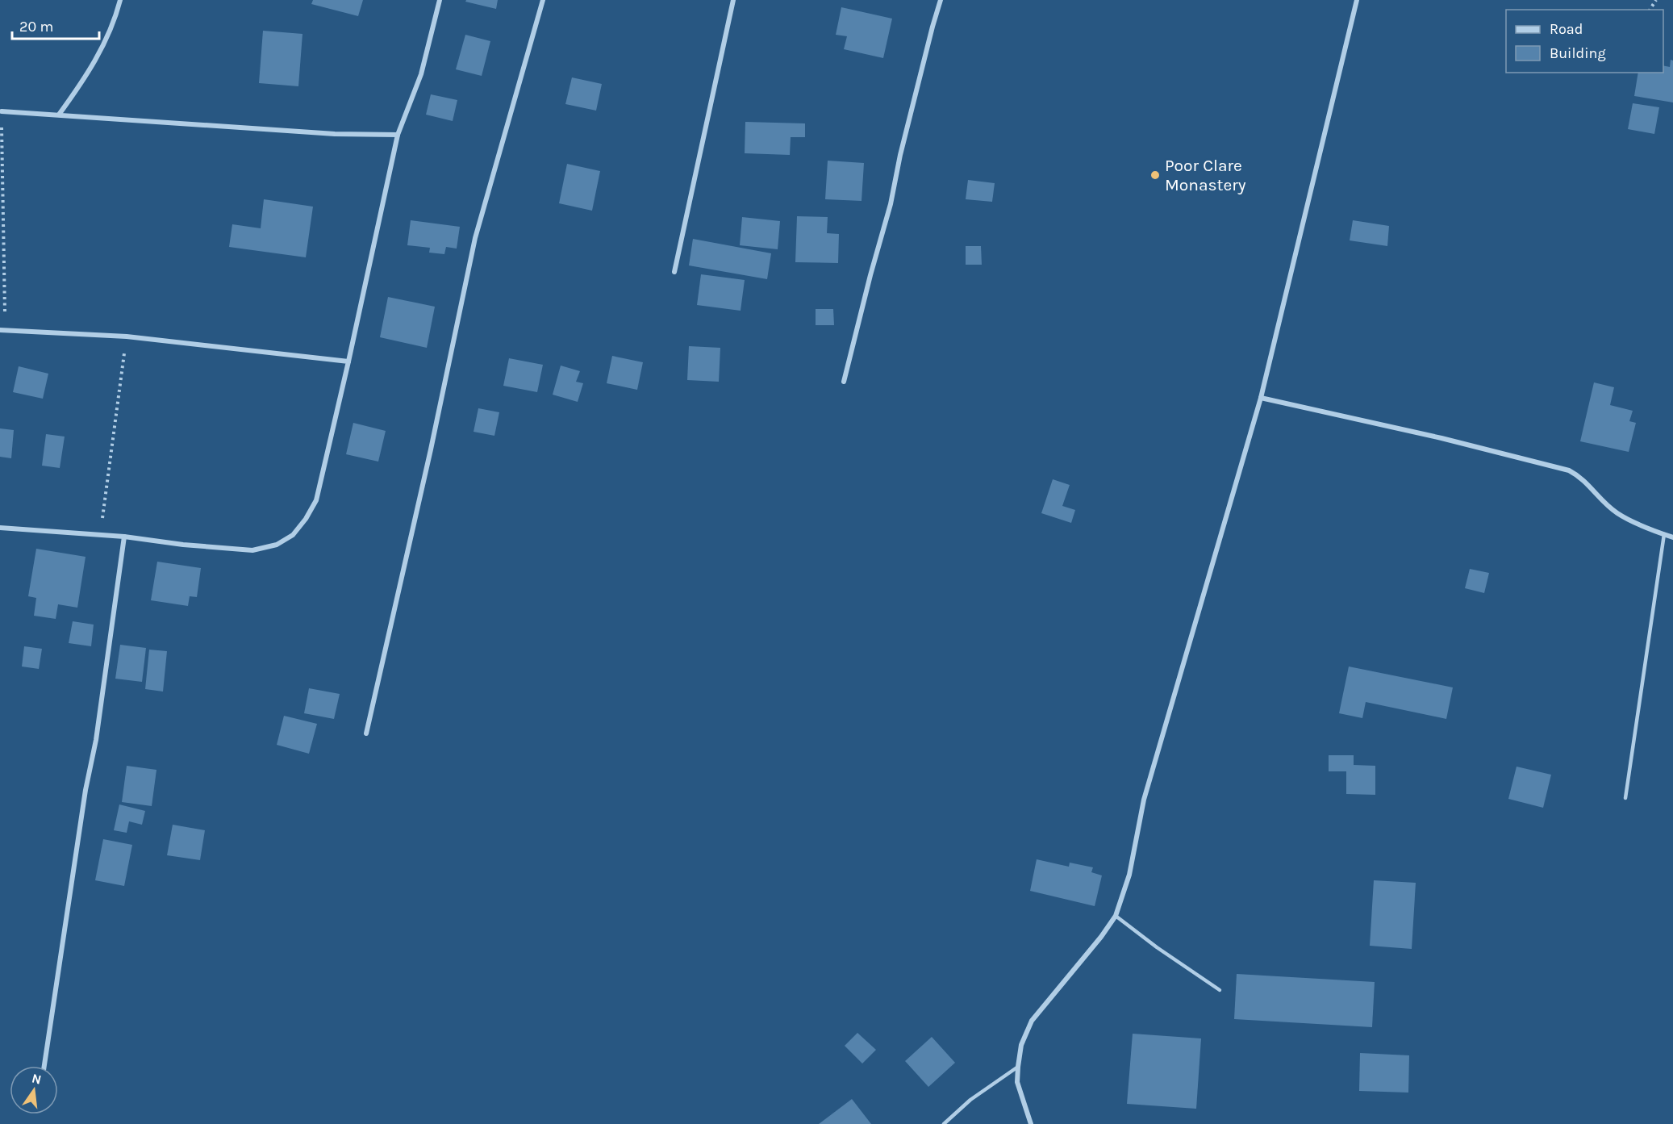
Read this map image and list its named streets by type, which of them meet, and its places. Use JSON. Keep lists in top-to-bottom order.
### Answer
{
  "places": ["Poor Clare Monastery"],
  "legend": ["Road", "Building"],
  "scale_bar": "20 m",
  "north": "top"
}
